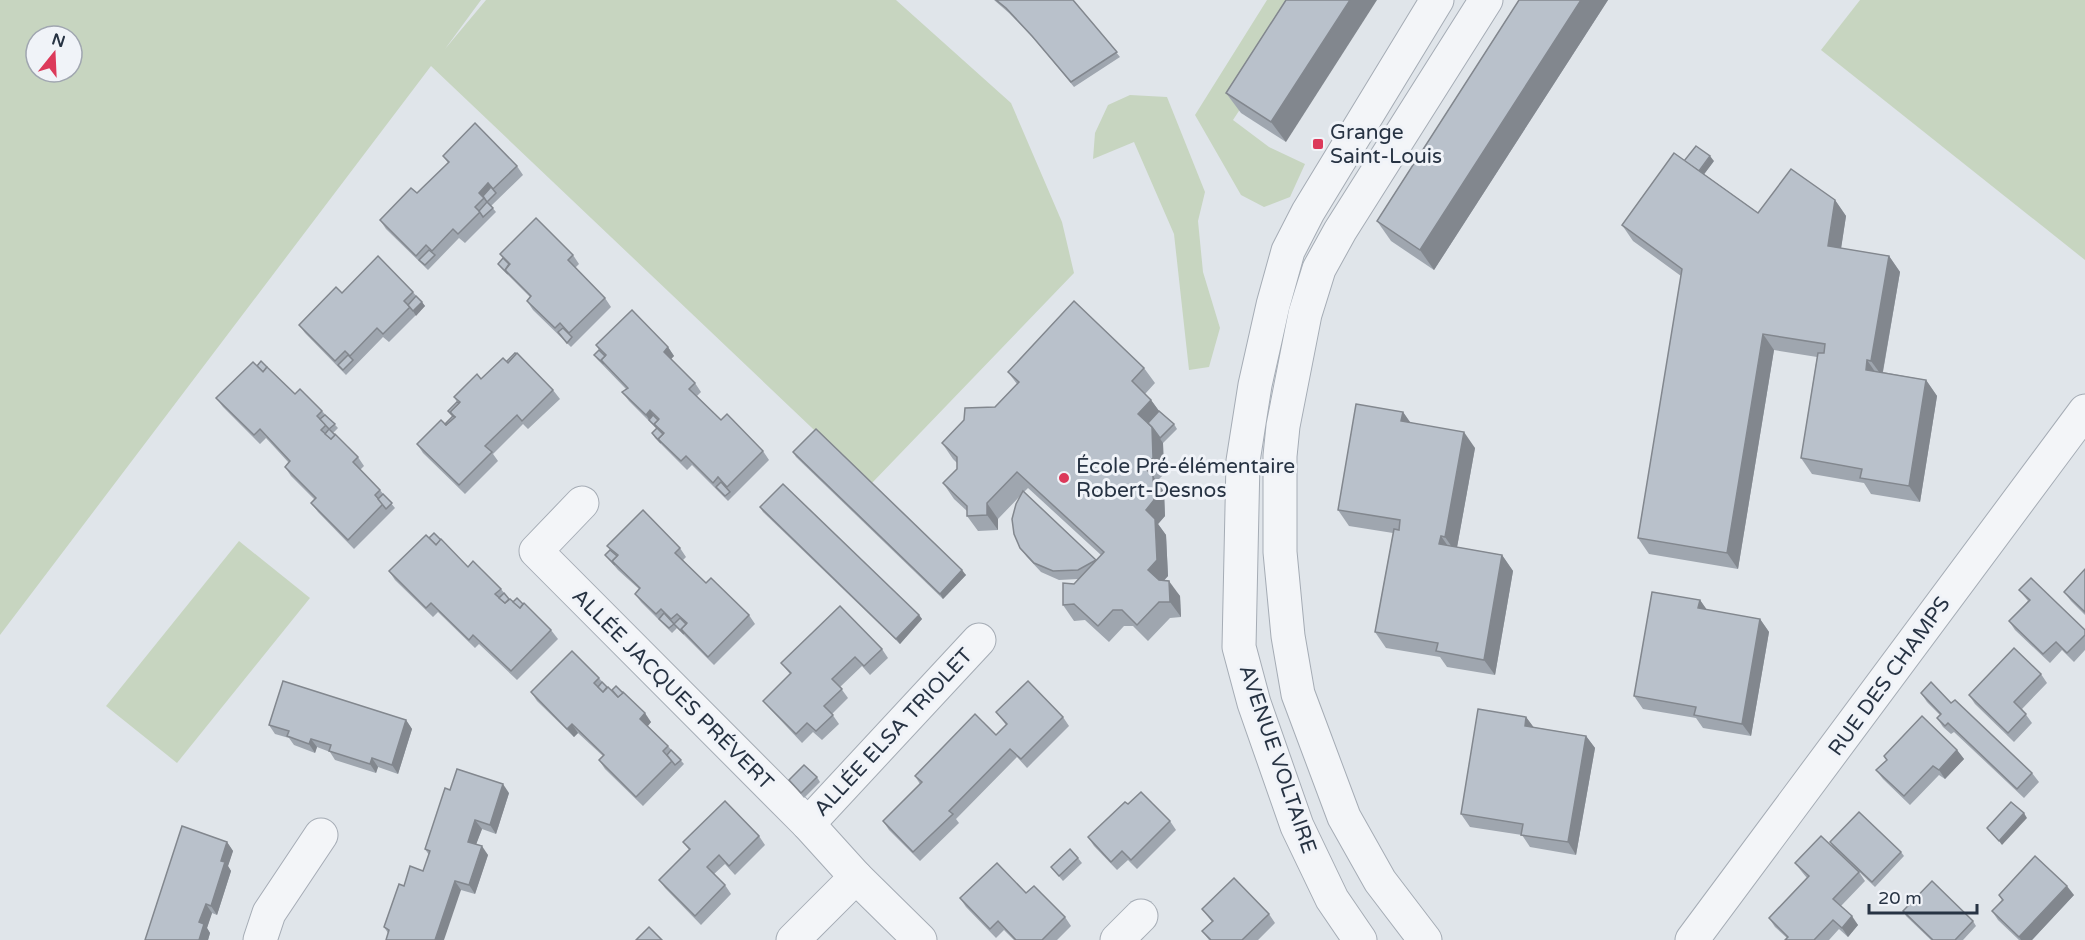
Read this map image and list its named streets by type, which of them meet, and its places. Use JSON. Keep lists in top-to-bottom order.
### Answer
{
  "streets": {
    "street": [
      "RUE DES CHAMPS",
      "ALLÉE JACQUES PRÉVERT",
      "ALLÉE ELSA TRIOLET",
      "AVENUE VOLTAIRE"
    ]
  },
  "crossings": [
    ["ALLÉE JACQUES PRÉVERT", "ALLÉE ELSA TRIOLET"]
  ],
  "places": {
    "transit": ["Grange Saint-Louis"],
    "other": ["École Pré-élémentaire Robert-Desnos"]
  },
  "scale_bar": "20 m",
  "north": "top"
}
